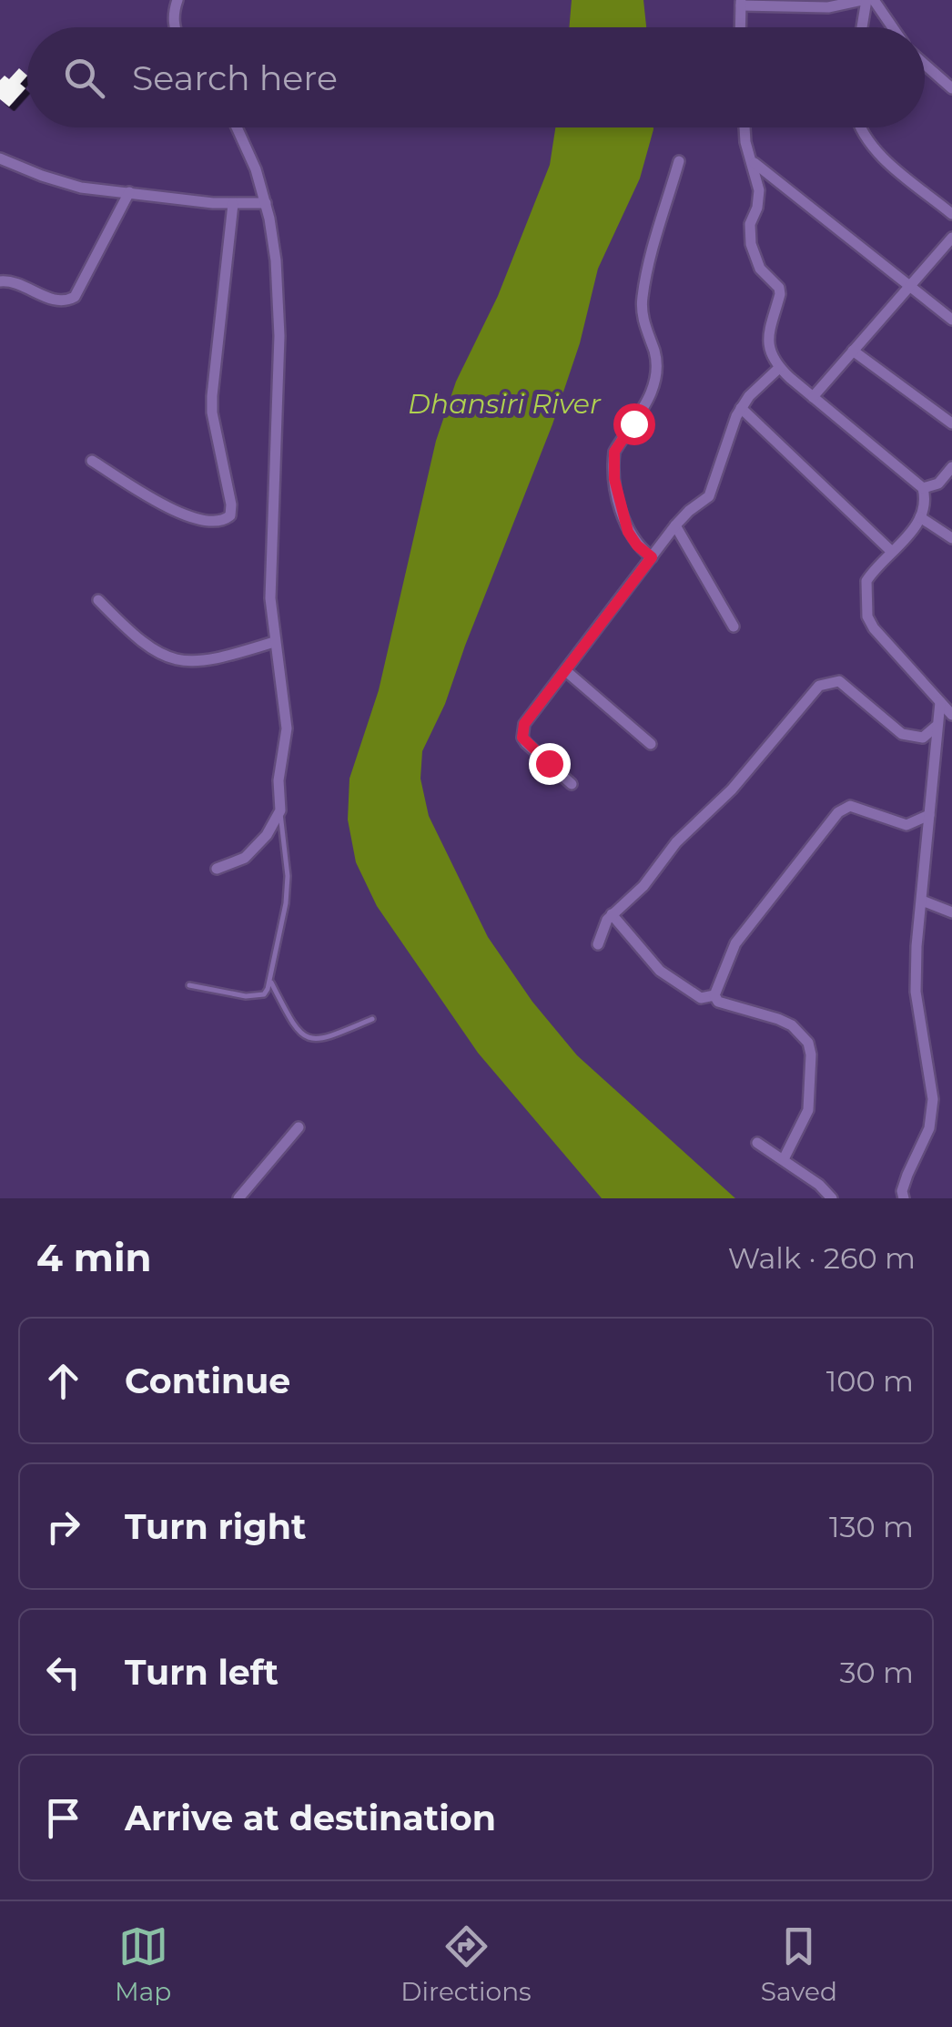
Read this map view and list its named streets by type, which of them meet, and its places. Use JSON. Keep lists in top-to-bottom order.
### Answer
{
  "water": ["Dhansiri River"],
  "page": {
    "search": "Search here",
    "heading": ["4 min", "Walk · 260 m"],
    "list": [
      ["Continue", "100 m"],
      ["Turn right", "130 m"],
      ["Turn left", "30 m"],
      "Arrive at destination"
    ],
    "nav": ["Map", "Directions", "Saved"]
  }
}
